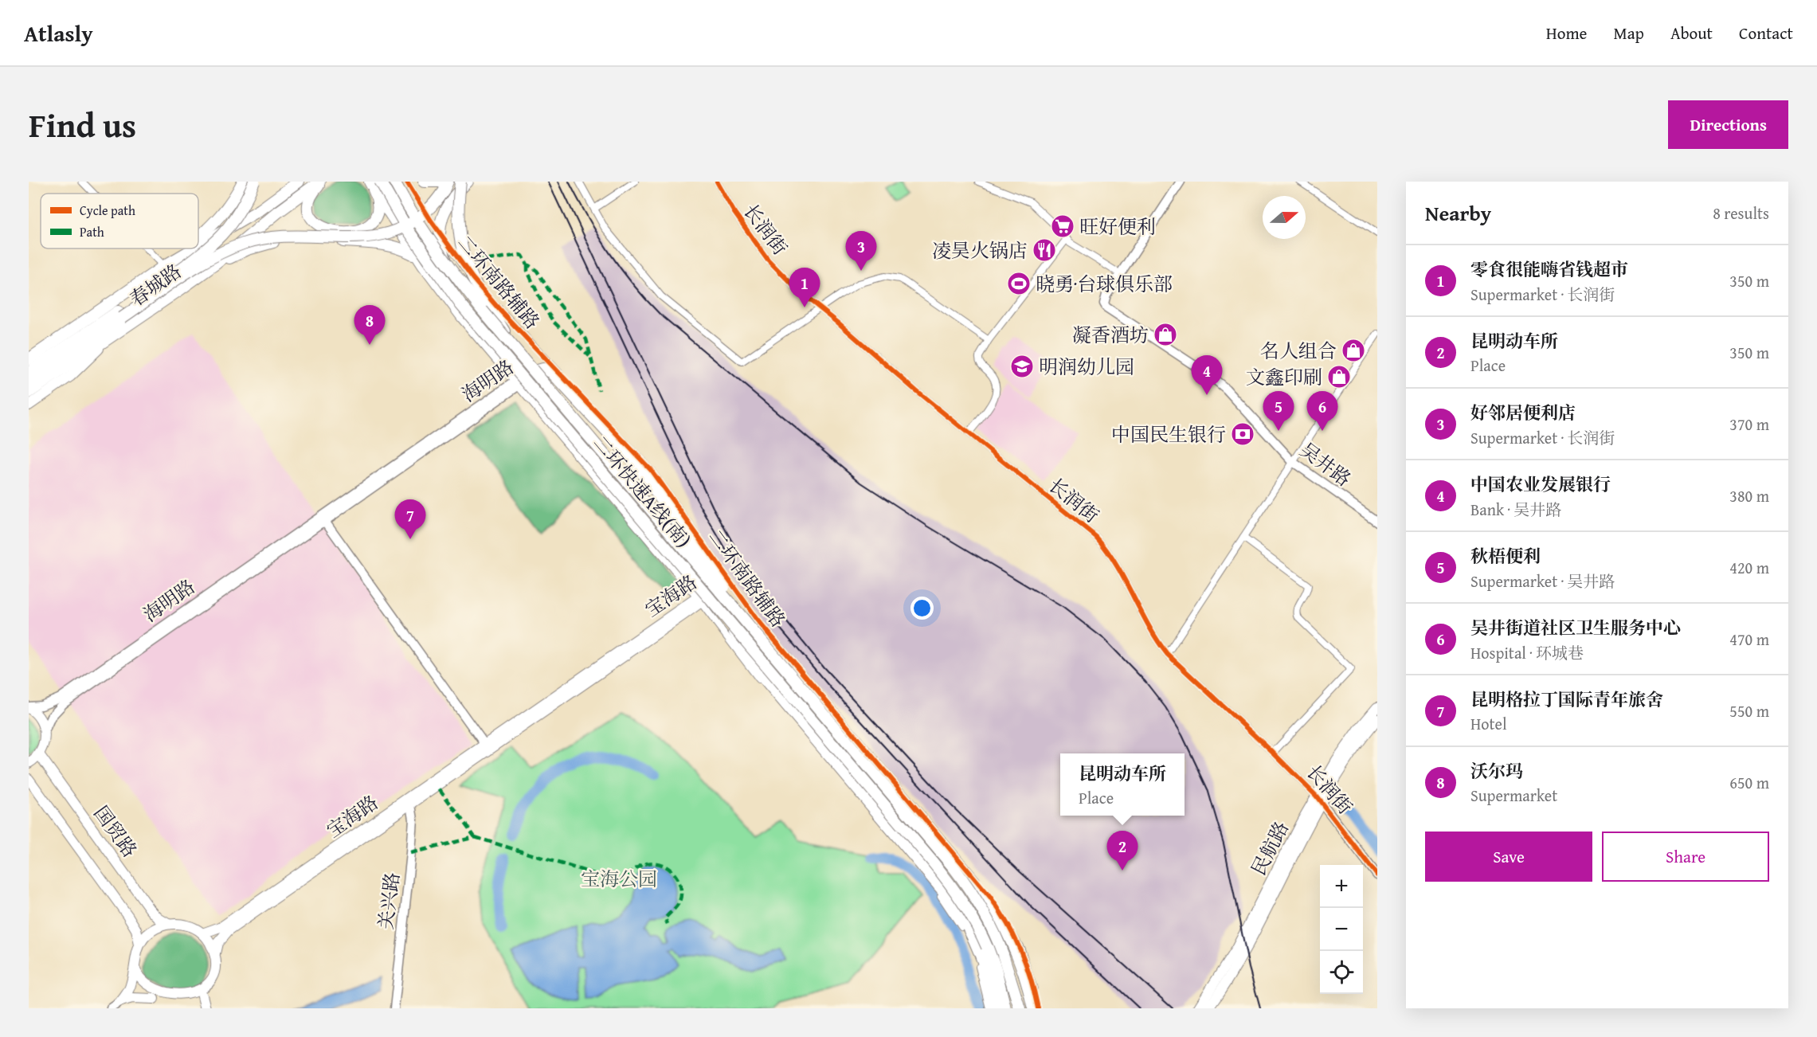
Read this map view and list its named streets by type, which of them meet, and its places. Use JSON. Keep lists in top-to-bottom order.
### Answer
{
  "streets": {
    "main road": [
      "春城路",
      "二环快速A线(南)",
      "宝海路",
      "国贸路",
      "民航路"
    ],
    "street": [
      "长润街",
      "二环南路辅路",
      "海明路",
      "吴井路",
      "关兴路"
    ]
  },
  "crossings": [
    ["长润街", "民航路"],
    ["二环南路辅路", "宝海路"],
    ["宝海路", "关兴路"]
  ],
  "parks": ["宝海公园"],
  "places": {
    "supermarket": ["旺好便利"],
    "restaurant": ["凌昊火锅店"],
    "sports": ["晓勇·台球俱乐部"],
    "shop": ["凝香酒坊", "名人组合", "文鑫印刷"],
    "school or university": ["明润幼儿园"],
    "bank": ["中国民生银行"]
  },
  "legend": ["Cycle path", "Path"],
  "north": "right",
  "page": {
    "header": "Atlasly",
    "nav": [
      "Home",
      "Map",
      "About",
      "Contact"
    ],
    "title": "Find us",
    "buttons": [
      "Directions",
      ["Save", "Share"]
    ],
    "heading": ["Nearby", "8 results"],
    "pins": [
      "3",
      "1",
      "8",
      "4",
      "5",
      "6",
      "7",
      "2"
    ],
    "list": [
      {
        "mark": "1",
        "name": "零食很能嗨省钱超市",
        "note": "Supermarket · 长润街",
        "value": "350 m"
      },
      {
        "mark": "2",
        "name": "昆明动车所",
        "note": "Place",
        "value": "350 m"
      },
      {
        "mark": "3",
        "name": "好邻居便利店",
        "note": "Supermarket · 长润街",
        "value": "370 m"
      },
      {
        "mark": "4",
        "name": "中国农业发展银行",
        "note": "Bank · 吴井路",
        "value": "380 m"
      },
      {
        "mark": "5",
        "name": "秋梧便利",
        "note": "Supermarket · 吴井路",
        "value": "420 m"
      },
      {
        "mark": "6",
        "name": "吴井街道社区卫生服务中心",
        "note": "Hospital · 环城巷",
        "value": "470 m"
      },
      {
        "mark": "7",
        "name": "昆明格拉丁国际青年旅舍",
        "note": "Hotel",
        "value": "550 m"
      },
      {
        "mark": "8",
        "name": "沃尔玛",
        "note": "Supermarket",
        "value": "650 m"
      }
    ],
    "popup": ["昆明动车所", "Place"],
    "map_buttons": ["+", "−"]
  }
}
